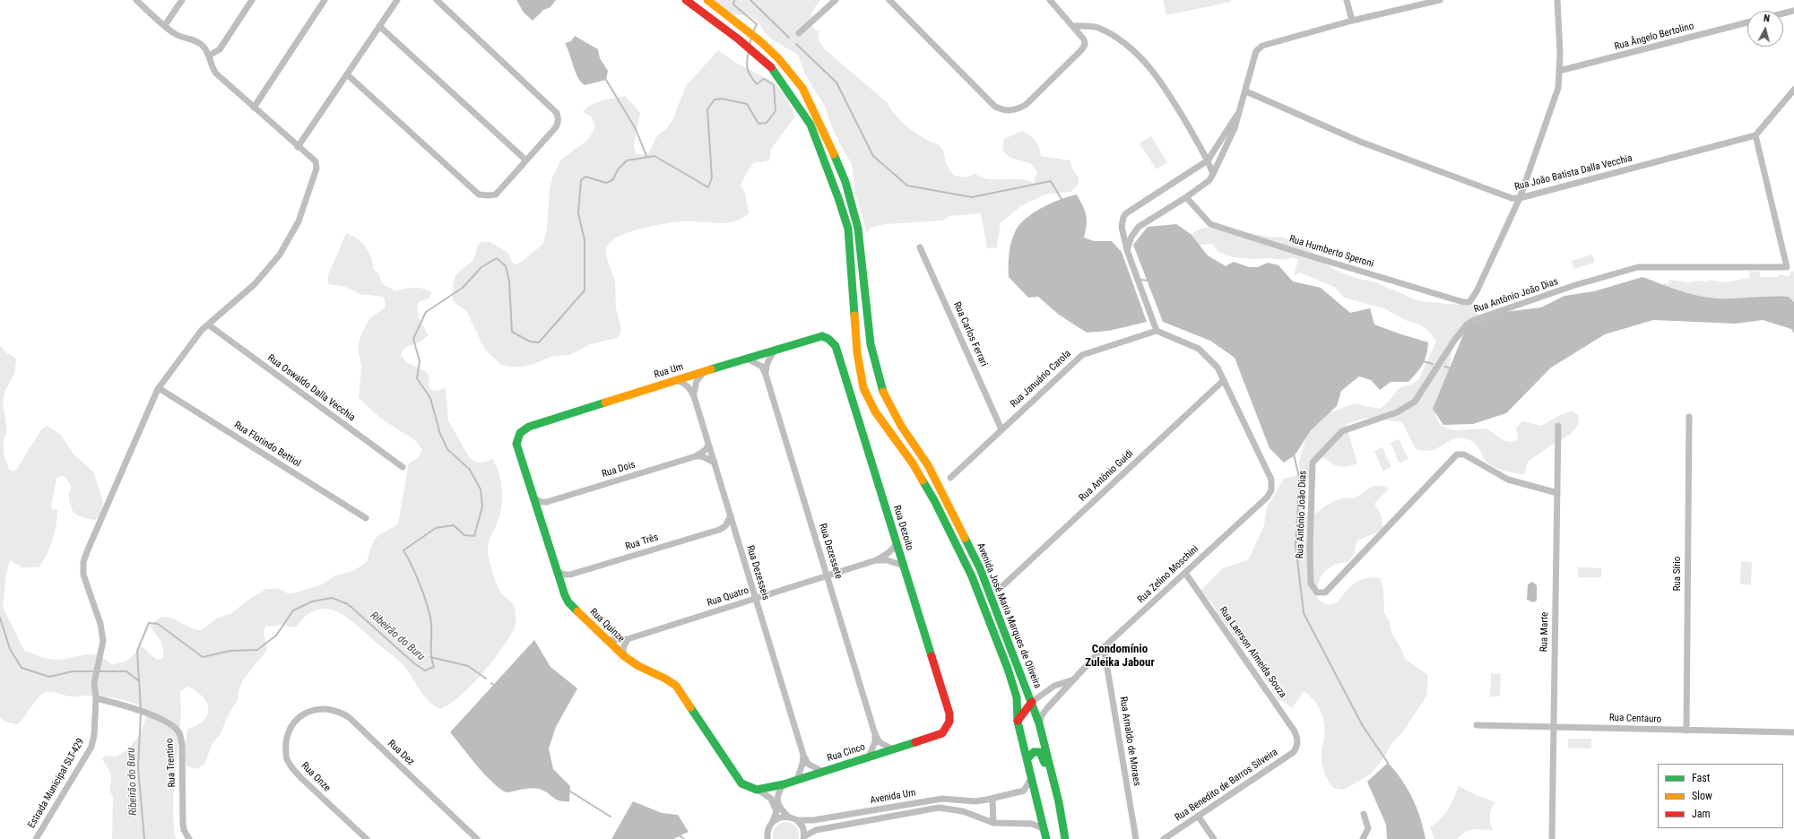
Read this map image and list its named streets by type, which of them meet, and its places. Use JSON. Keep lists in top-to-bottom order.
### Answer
{
  "streets": {
    "main road": [
      "Rua Um",
      "Rua Dezoito",
      "Avenida José Maria Marques de Oliveira",
      "Rua Quinze",
      "Rua Cinco"
    ],
    "street": [
      "Rua Ângelo Bertolino",
      "Rua João Batista Dalla Vecchia",
      "Rua Humberto Speroni",
      "Rua Antônio João Dias",
      "Rua Carlos Ferrari",
      "Rua Januário Carola",
      "Rua Oswaldo Dalla Vecchia",
      "Rua Florindo Bettiol",
      "Rua Dois",
      "Rua Antônio Guidi",
      "Rua Três",
      "Rua Dezessete",
      "Rua Dezesseis",
      "Rua Sírio",
      "Rua Zelino Moschini",
      "Rua Quatro",
      "Rua Marte",
      "Rua Laerson Almeida Souza",
      "Rua Centauro",
      "Rua Arnaldo de Moraes",
      "Rua Dez",
      "Rua Trentino",
      "Rua Onze",
      "Estrada Municipal SLT-429",
      "Rua Benedito de Barros Silveira",
      "Avenida Um"
    ]
  },
  "crossings": [
    ["Rua João Batista Dalla Vecchia", "Rua Humberto Speroni"],
    ["Rua João Batista Dalla Vecchia", "Rua Antônio João Dias"],
    ["Rua Antônio João Dias", "Rua Marte"],
    ["Rua Carlos Ferrari", "Rua Januário Carola"],
    ["Rua Um", "Rua Dezoito"],
    ["Rua Um", "Rua Dezessete"],
    ["Rua Um", "Rua Dezesseis"],
    ["Rua Um", "Rua Quinze"],
    ["Rua Oswaldo Dalla Vecchia", "Estrada Municipal SLT-429"],
    ["Rua Florindo Bettiol", "Estrada Municipal SLT-429"],
    ["Rua Dois", "Rua Dezesseis"],
    ["Rua Antônio Guidi", "Rua Zelino Moschini"],
    ["Rua Dezoito", "Rua Quatro"],
    ["Rua Dezoito", "Rua Cinco"],
    ["Rua Três", "Rua Quinze"],
    ["Rua Dezessete", "Rua Quatro"],
    ["Rua Dezessete", "Rua Cinco"],
    ["Rua Dezesseis", "Rua Quatro"],
    ["Rua Dezesseis", "Rua Cinco"],
    ["Rua Sírio", "Rua Centauro"],
    ["Rua Zelino Moschini", "Avenida José Maria Marques de Oliveira"],
    ["Rua Zelino Moschini", "Rua Laerson Almeida Souza"],
    ["Rua Zelino Moschini", "Rua Arnaldo de Moraes"],
    ["Rua Quatro", "Rua Quinze"],
    ["Avenida José Maria Marques de Oliveira", "Avenida Um"],
    ["Rua Quinze", "Rua Cinco"],
    ["Rua Marte", "Rua Centauro"],
    ["Rua Laerson Almeida Souza", "Rua Benedito de Barros Silveira"],
    ["Rua Dez", "Rua Onze"],
    ["Rua Trentino", "Estrada Municipal SLT-429"]
  ],
  "districts": ["Condomínio Zuleika Jabour"],
  "water": ["Ribeirão do Buru"],
  "legend": ["Fast", "Slow", "Jam"],
  "north": "top"
}
